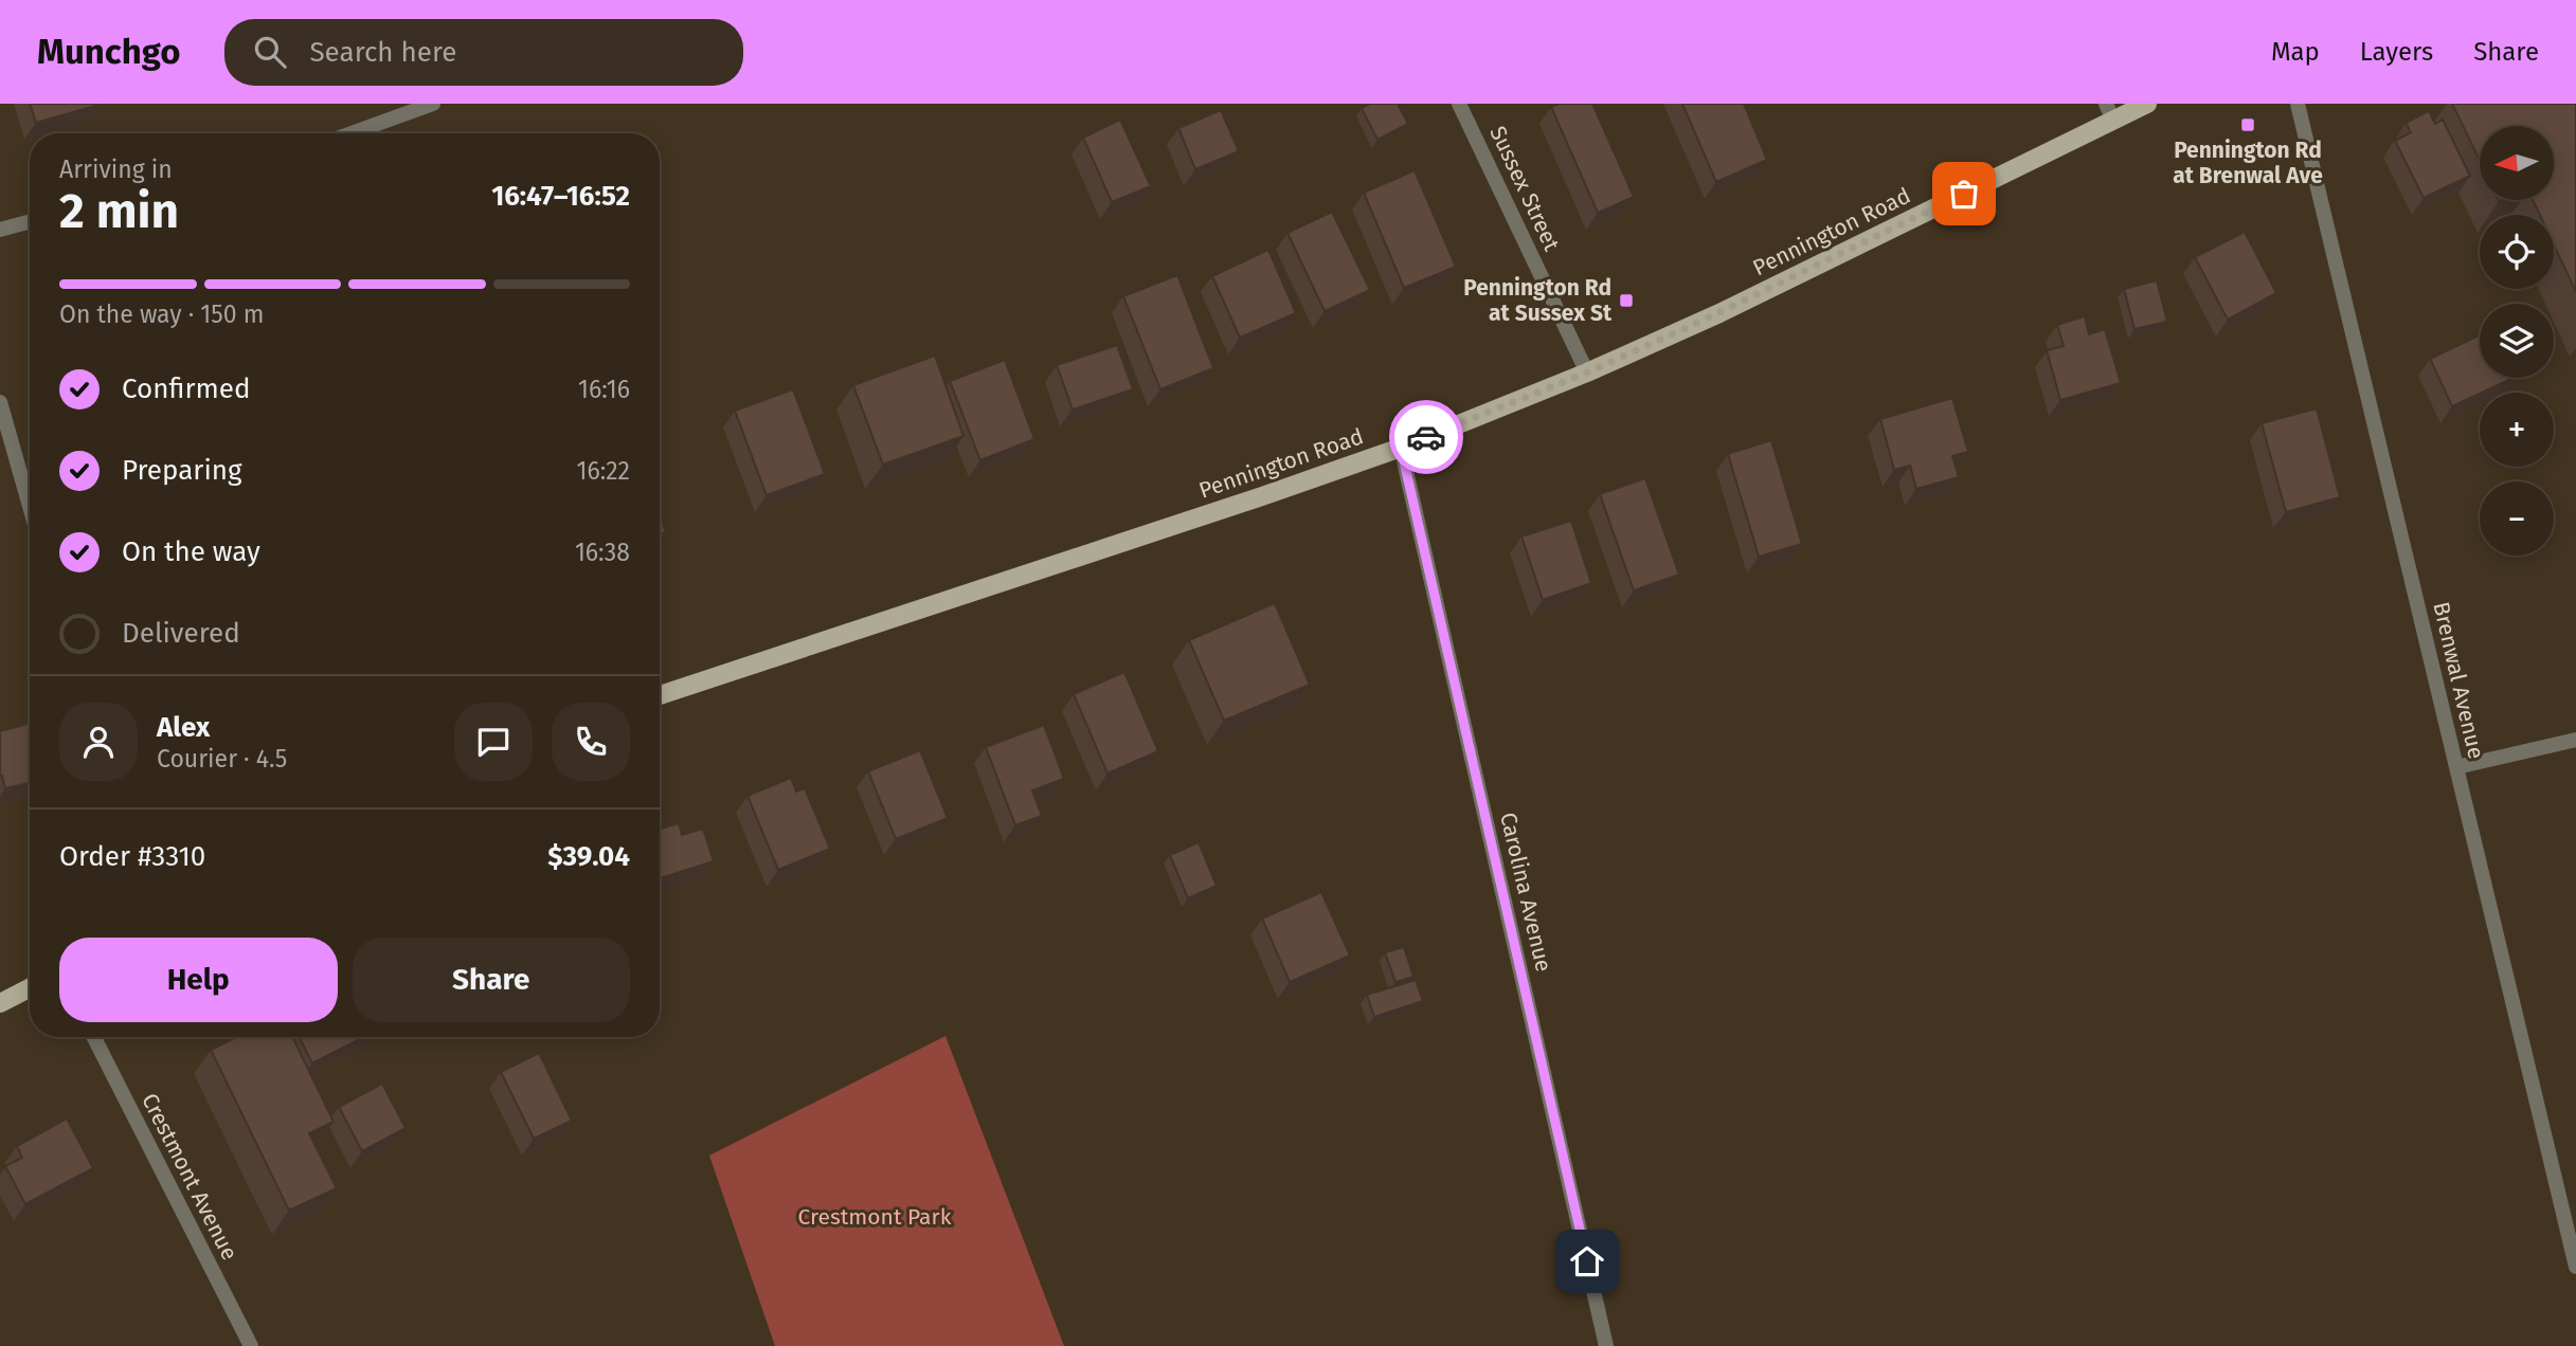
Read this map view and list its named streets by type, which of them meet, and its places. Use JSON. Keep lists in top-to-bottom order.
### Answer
{
  "streets": {
    "main road": ["Pennington Road"],
    "street": [
      "Sussex Street",
      "Brenwal Avenue",
      "Carolina Avenue",
      "Crestmont Avenue"
    ]
  },
  "crossings": [
    ["Sussex Street", "Pennington Road"],
    ["Pennington Road", "Carolina Avenue"]
  ],
  "parks": ["Crestmont Park"],
  "places": {
    "transit": ["Pennington Rd at Brenwal Ave", "Pennington Rd at Sussex St"]
  },
  "north": "left",
  "page": {
    "header": "Munchgo",
    "search": "Search here",
    "nav": ["Map", "Layers", "Share"],
    "map_buttons": ["+", "−"],
    "heading": ["2 min", "Arriving in", "16:47–16:52"],
    "panel": [
      "Alex",
      "Courier · 4.5",
      "Order #3310",
      "$39.04"
    ],
    "bar": "On the way · 150 m",
    "list": [
      ["Confirmed", "16:16"],
      ["Preparing", "16:22"],
      ["On the way", "16:38"],
      "Delivered"
    ],
    "buttons": ["Help", "Share"]
  }
}
